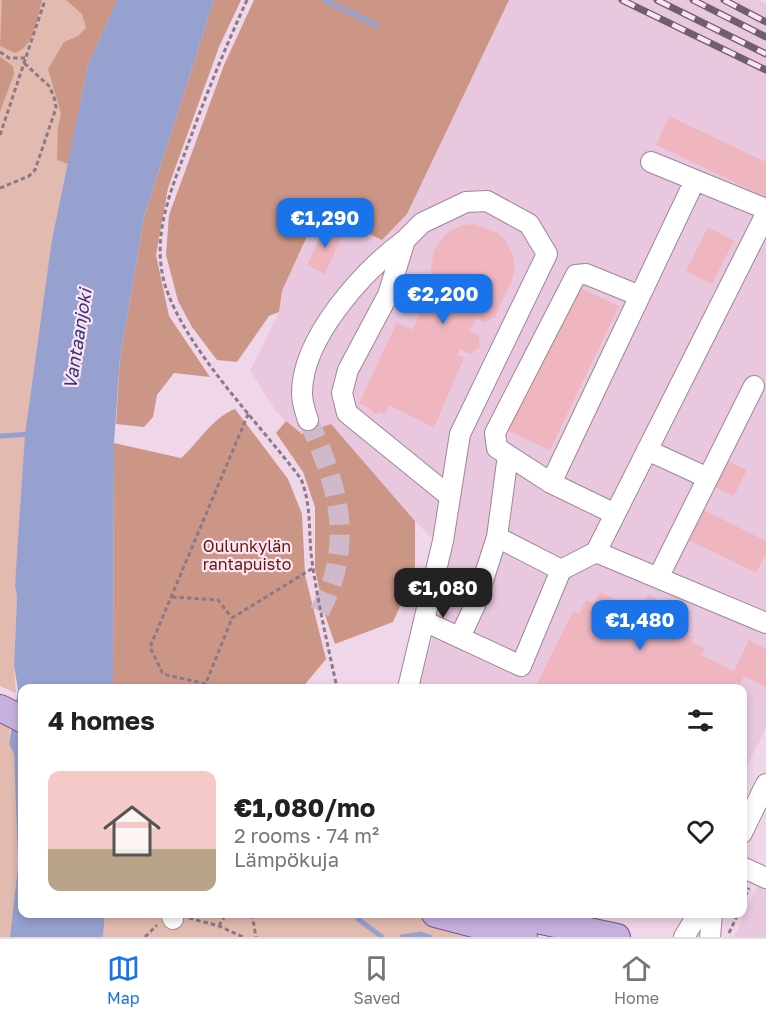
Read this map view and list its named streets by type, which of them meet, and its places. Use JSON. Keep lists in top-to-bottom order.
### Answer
{
  "water": ["Vantaanjoki"],
  "parks": ["Oulunkylän rantapuisto"],
  "page": {
    "price": [
      "€1,290",
      "€2,200",
      "€1,080",
      "€1,480"
    ],
    "heading": "4 homes",
    "list": [
      {
        "name": "€1,080/mo",
        "note": "2 rooms · 74 m² · Lämpökuja"
      }
    ],
    "tabs": ["Map", "Saved", "Home"]
  }
}
